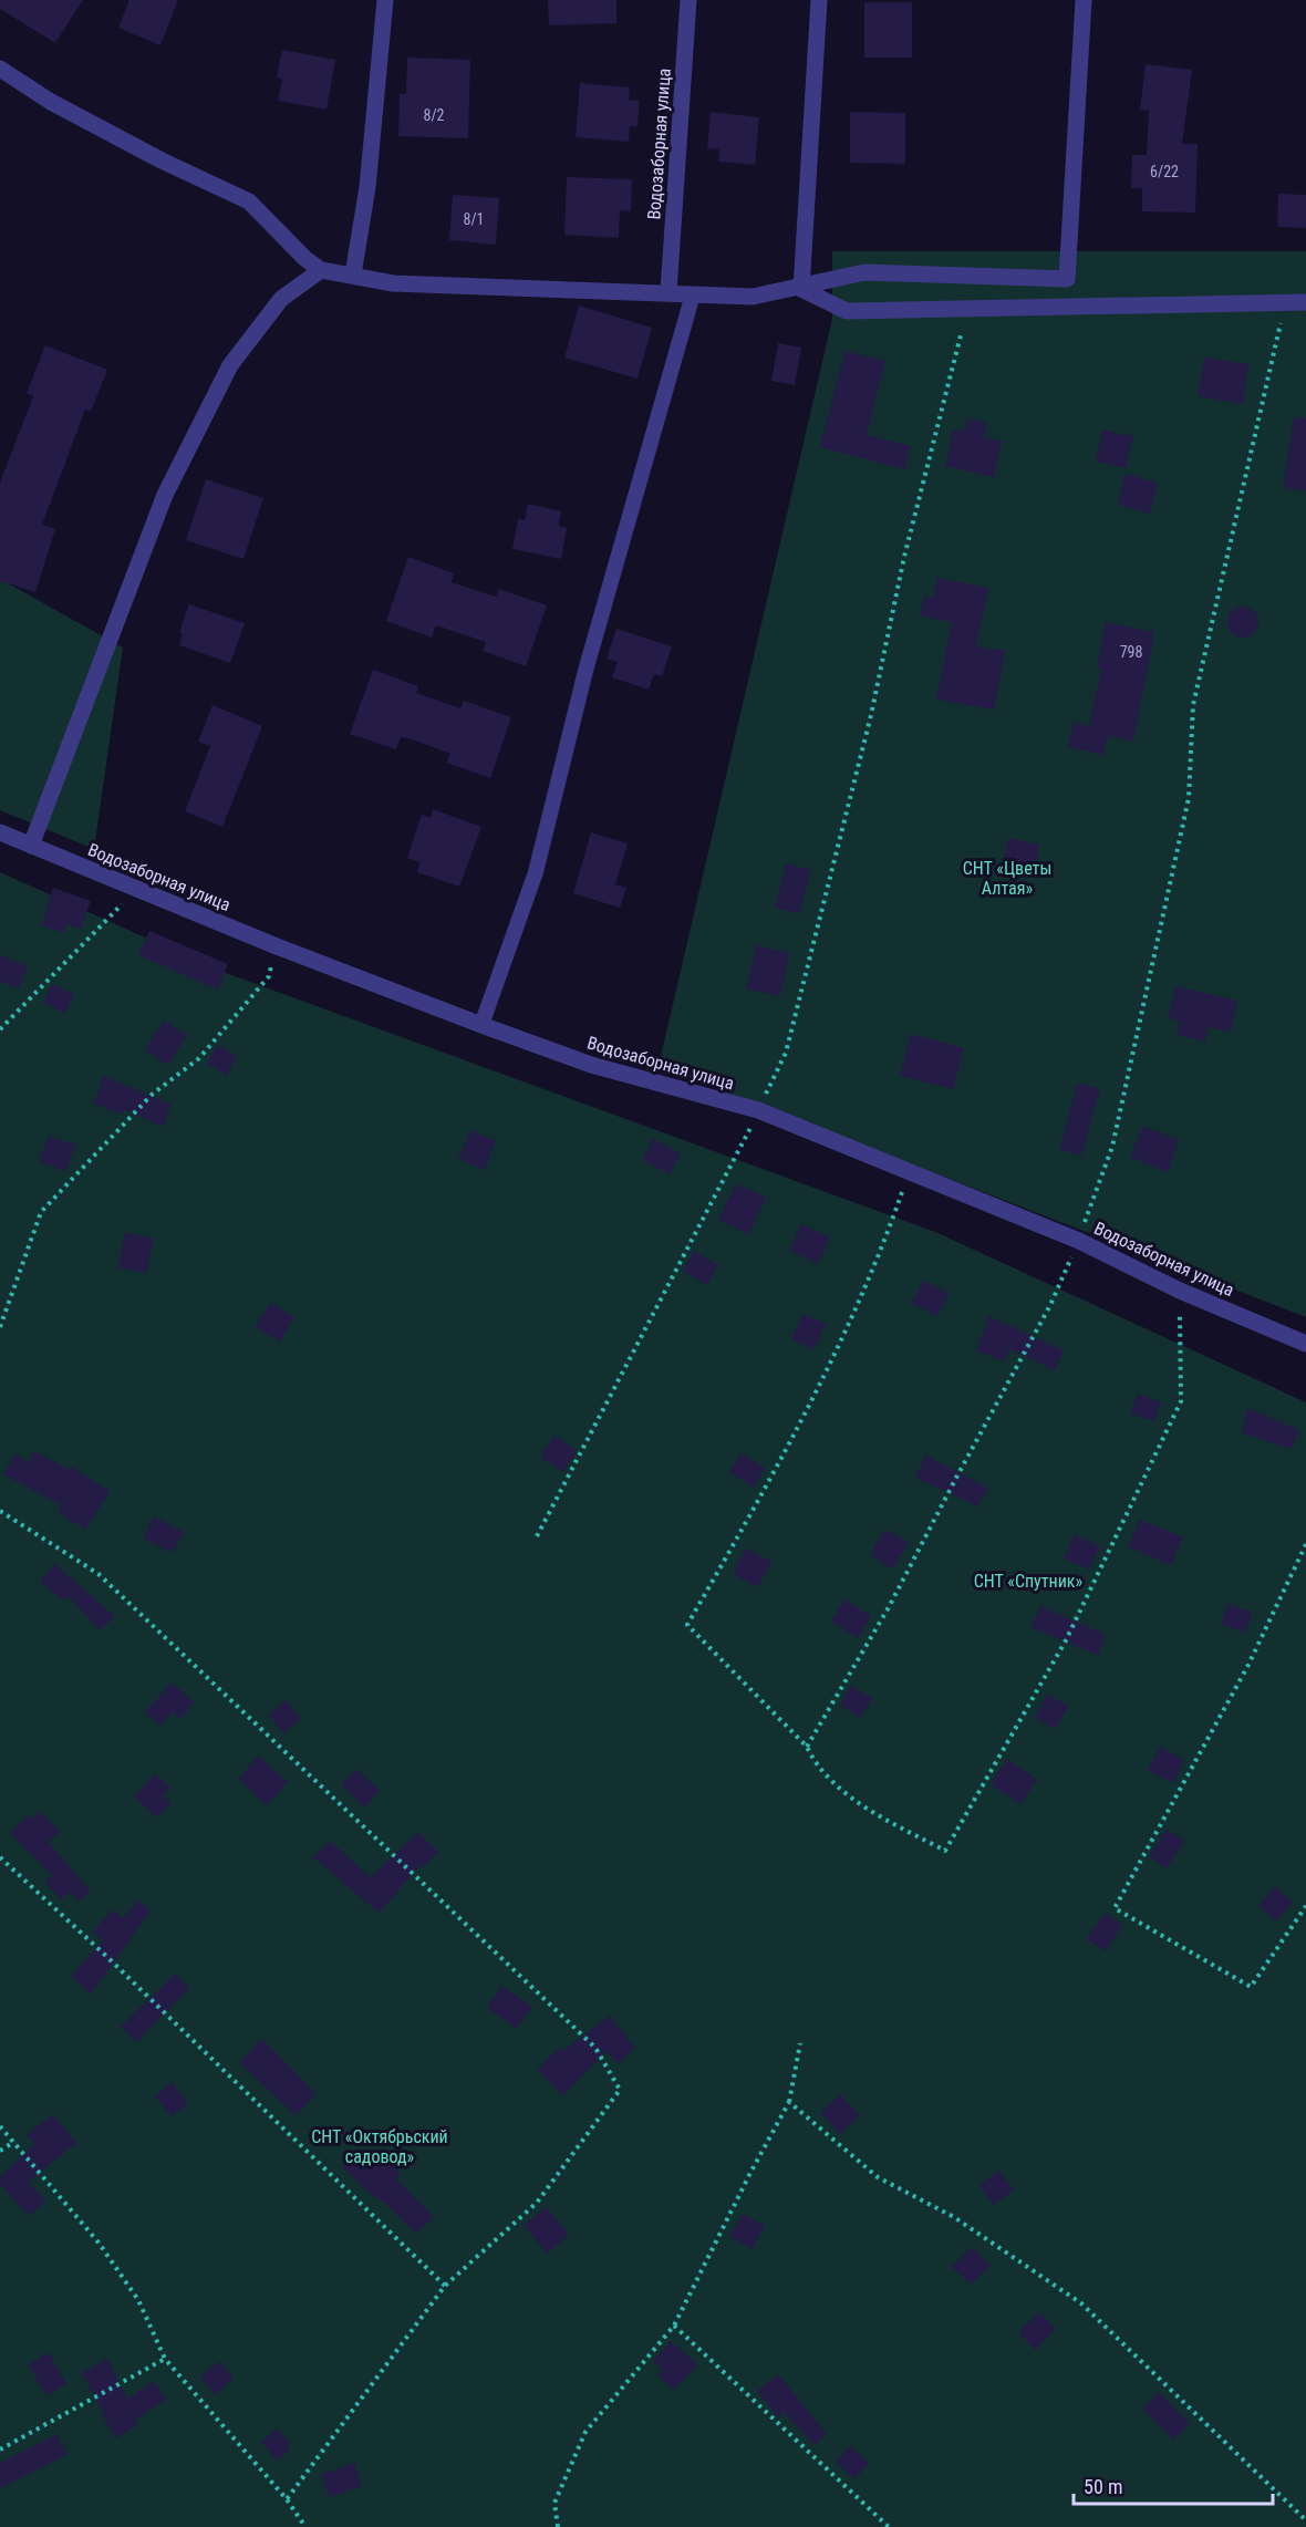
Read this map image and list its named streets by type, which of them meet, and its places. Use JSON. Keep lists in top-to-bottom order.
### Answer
{
  "streets": {
    "street": ["Водозаборная улица"]
  },
  "parks": ["СНТ «Цветы Алтая»", "СНТ «Спутник»", "СНТ «Октябрьский садовод»"],
  "house_numbers": [
    "8/2",
    "6/22",
    "8/1",
    "798"
  ],
  "scale_bar": "50 m"
}
